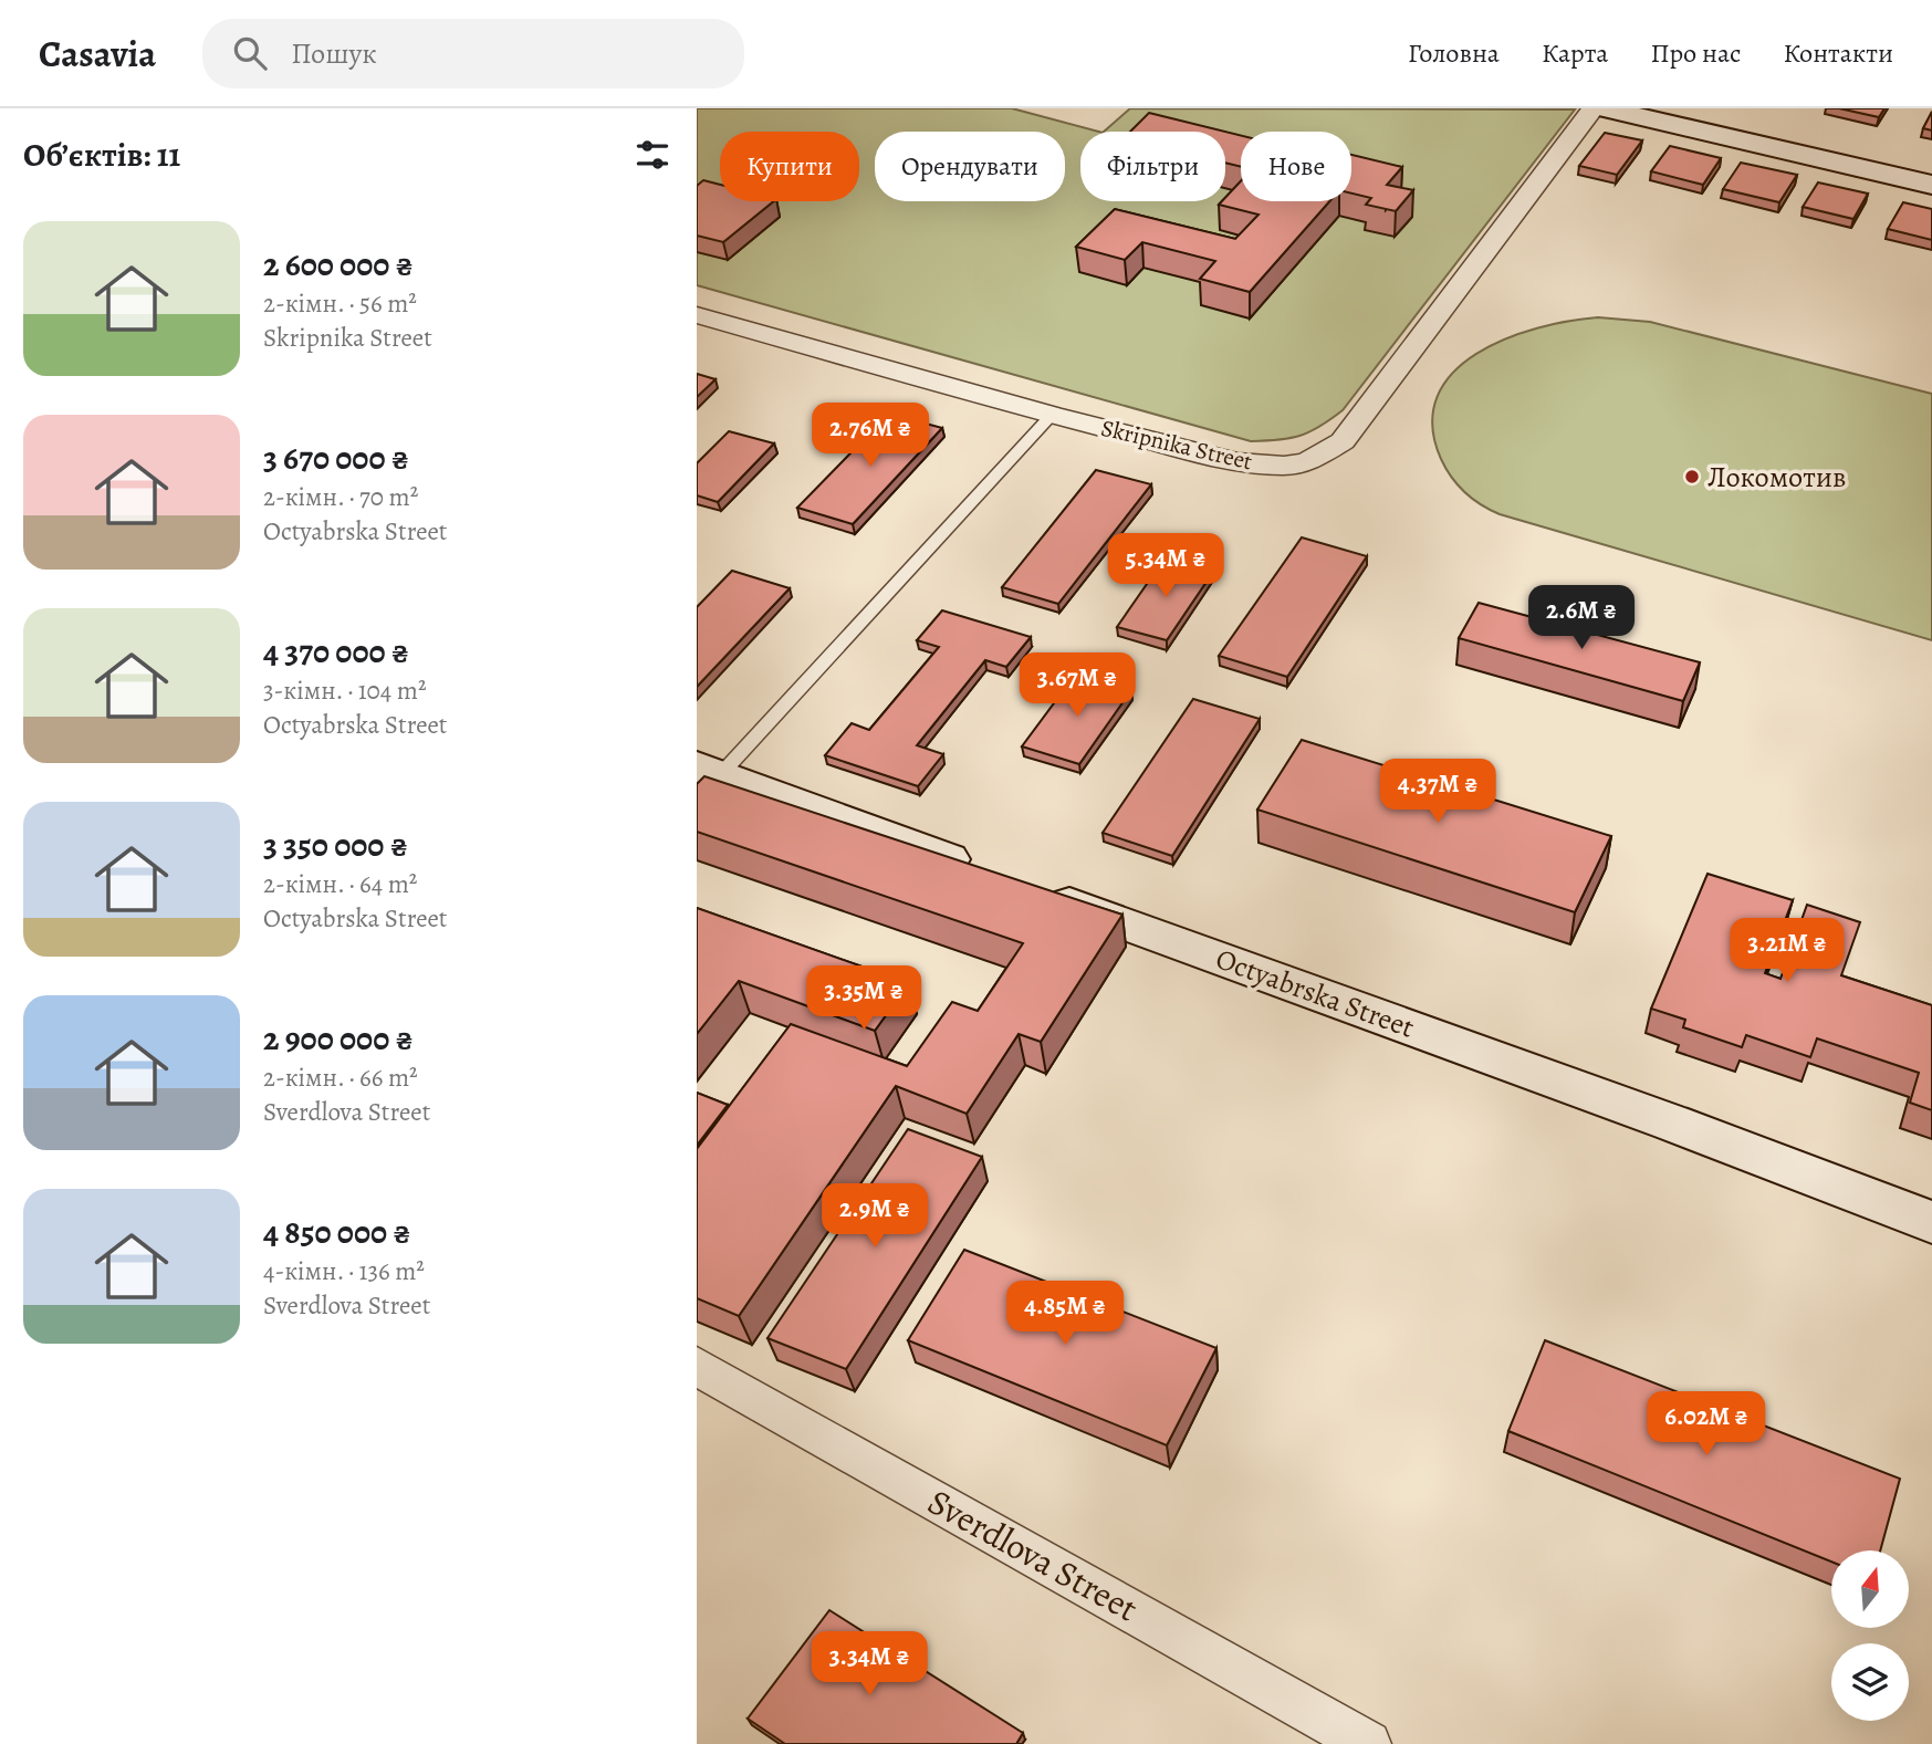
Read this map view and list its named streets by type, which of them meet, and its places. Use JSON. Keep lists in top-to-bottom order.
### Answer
{
  "streets": {
    "main road": ["Octyabrska Street"],
    "street": ["Skripnika Street", "Sverdlova Street"]
  },
  "places": ["Локомотив"],
  "north": "top",
  "page": {
    "header": "Casavia",
    "search": "Пошук",
    "nav": [
      "Головна",
      "Карта",
      "Про нас",
      "Контакти"
    ],
    "heading": "Об’єктів: 11",
    "chip": [
      "Купити",
      "Орендувати",
      "Фільтри",
      "Нове"
    ],
    "list": [
      {
        "name": "2 600 000 ₴",
        "note": "2-кімн. · 56 m² · Skripnika Street"
      },
      {
        "name": "3 670 000 ₴",
        "note": "2-кімн. · 70 m² · Octyabrska Street"
      },
      {
        "name": "4 370 000 ₴",
        "note": "3-кімн. · 104 m² · Octyabrska Street"
      },
      {
        "name": "3 350 000 ₴",
        "note": "2-кімн. · 64 m² · Octyabrska Street"
      },
      {
        "name": "2 900 000 ₴",
        "note": "2-кімн. · 66 m² · Sverdlova Street"
      },
      {
        "name": "4 850 000 ₴",
        "note": "4-кімн. · 136 m² · Sverdlova Street"
      }
    ],
    "price": [
      "2.76M ₴",
      "5.34M ₴",
      "2.6M ₴",
      "3.67M ₴",
      "4.37M ₴",
      "3.21M ₴",
      "3.35M ₴",
      "2.9M ₴",
      "4.85M ₴",
      "6.02M ₴",
      "3.34M ₴"
    ]
  }
}
